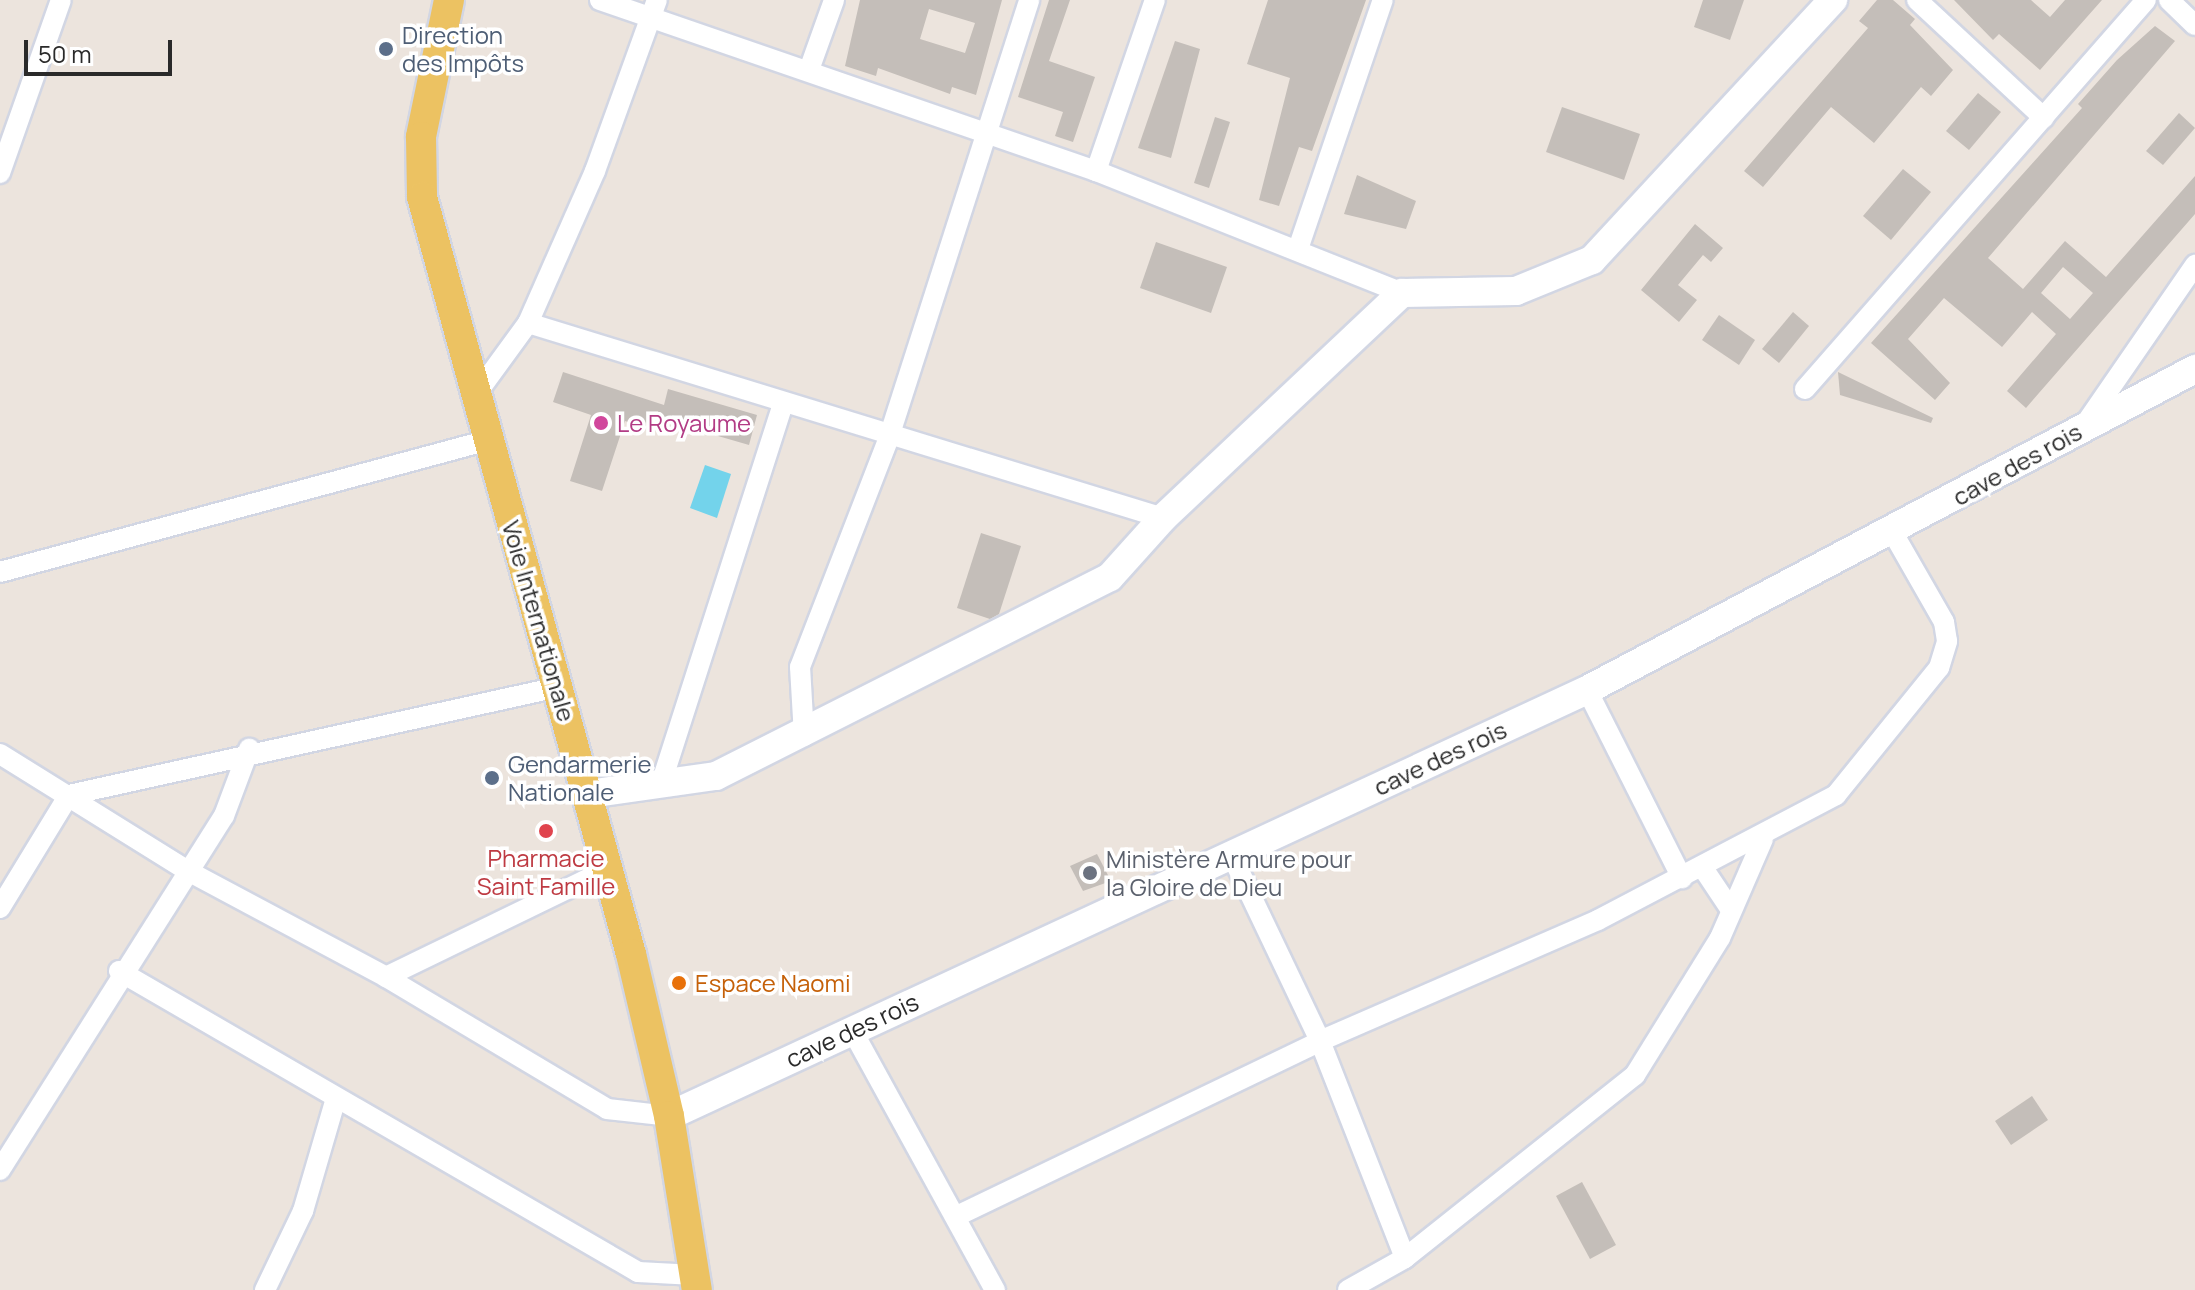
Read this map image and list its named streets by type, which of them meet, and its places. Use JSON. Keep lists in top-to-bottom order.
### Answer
{
  "streets": {
    "main road": ["Voie Internationale"],
    "street": ["cave des rois"]
  },
  "crossings": [
    ["cave des rois", "Voie Internationale"]
  ],
  "places": [
    "Direction des Impôts",
    "Le Royaume",
    "Gendarmerie Nationale",
    "Pharmacie Saint Famille",
    "Ministère Armure pour la Gloire de Dieu",
    "Espace Naomi"
  ],
  "scale_bar": "50 m"
}
